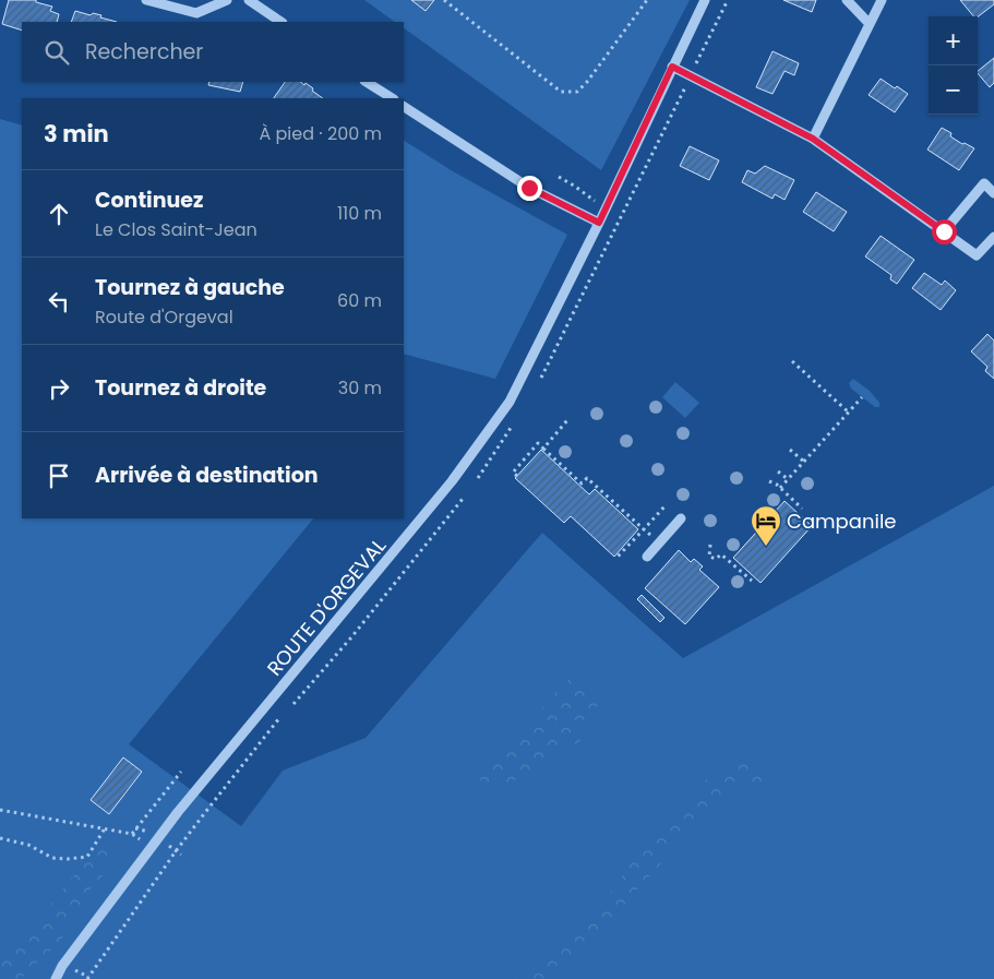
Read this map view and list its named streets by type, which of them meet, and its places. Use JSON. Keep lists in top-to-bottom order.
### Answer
{
  "streets": {
    "street": ["ROUTE D'ORGEVAL"]
  },
  "places": {
    "hotel": ["Campanile"]
  },
  "page": {
    "map_buttons": ["+", "−"],
    "search": "Rechercher",
    "heading": ["3 min", "À pied · 200 m"],
    "list": [
      ["Continuez", "Le Clos Saint-Jean", "110 m"],
      ["Tournez à gauche", "Route d'Orgeval", "60 m"],
      ["Tournez à droite", "30 m"],
      "Arrivée à destination"
    ]
  }
}
